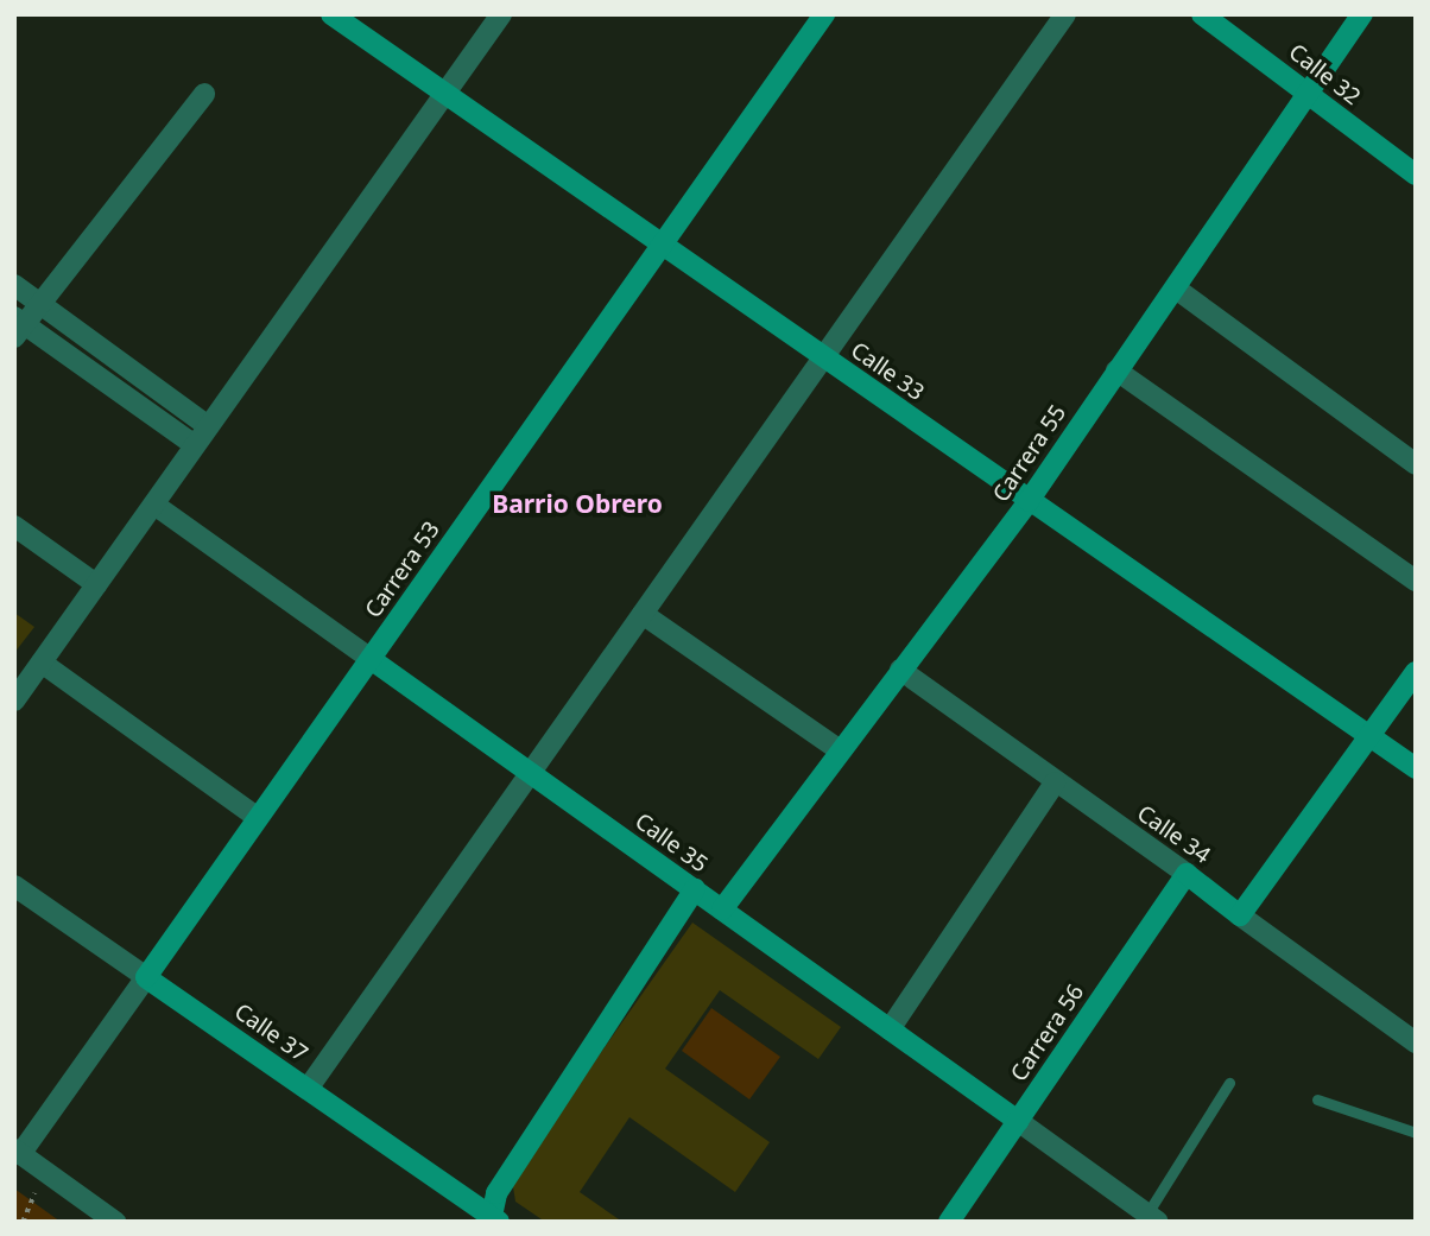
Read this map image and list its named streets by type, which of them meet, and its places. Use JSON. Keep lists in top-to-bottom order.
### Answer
{
  "streets": {
    "street": [
      "Calle 32",
      "Calle 33",
      "Carrera 55",
      "Carrera 53",
      "Calle 34",
      "Calle 35",
      "Calle 37",
      "Carrera 56"
    ]
  },
  "crossings": [
    ["Calle 32", "Carrera 55"],
    ["Calle 33", "Carrera 55"],
    ["Calle 33", "Carrera 53"],
    ["Carrera 55", "Calle 34"],
    ["Carrera 55", "Calle 35"],
    ["Carrera 53", "Calle 35"],
    ["Carrera 53", "Calle 37"],
    ["Calle 34", "Carrera 56"],
    ["Calle 35", "Carrera 56"]
  ],
  "districts": ["Barrio Obrero"]
}
